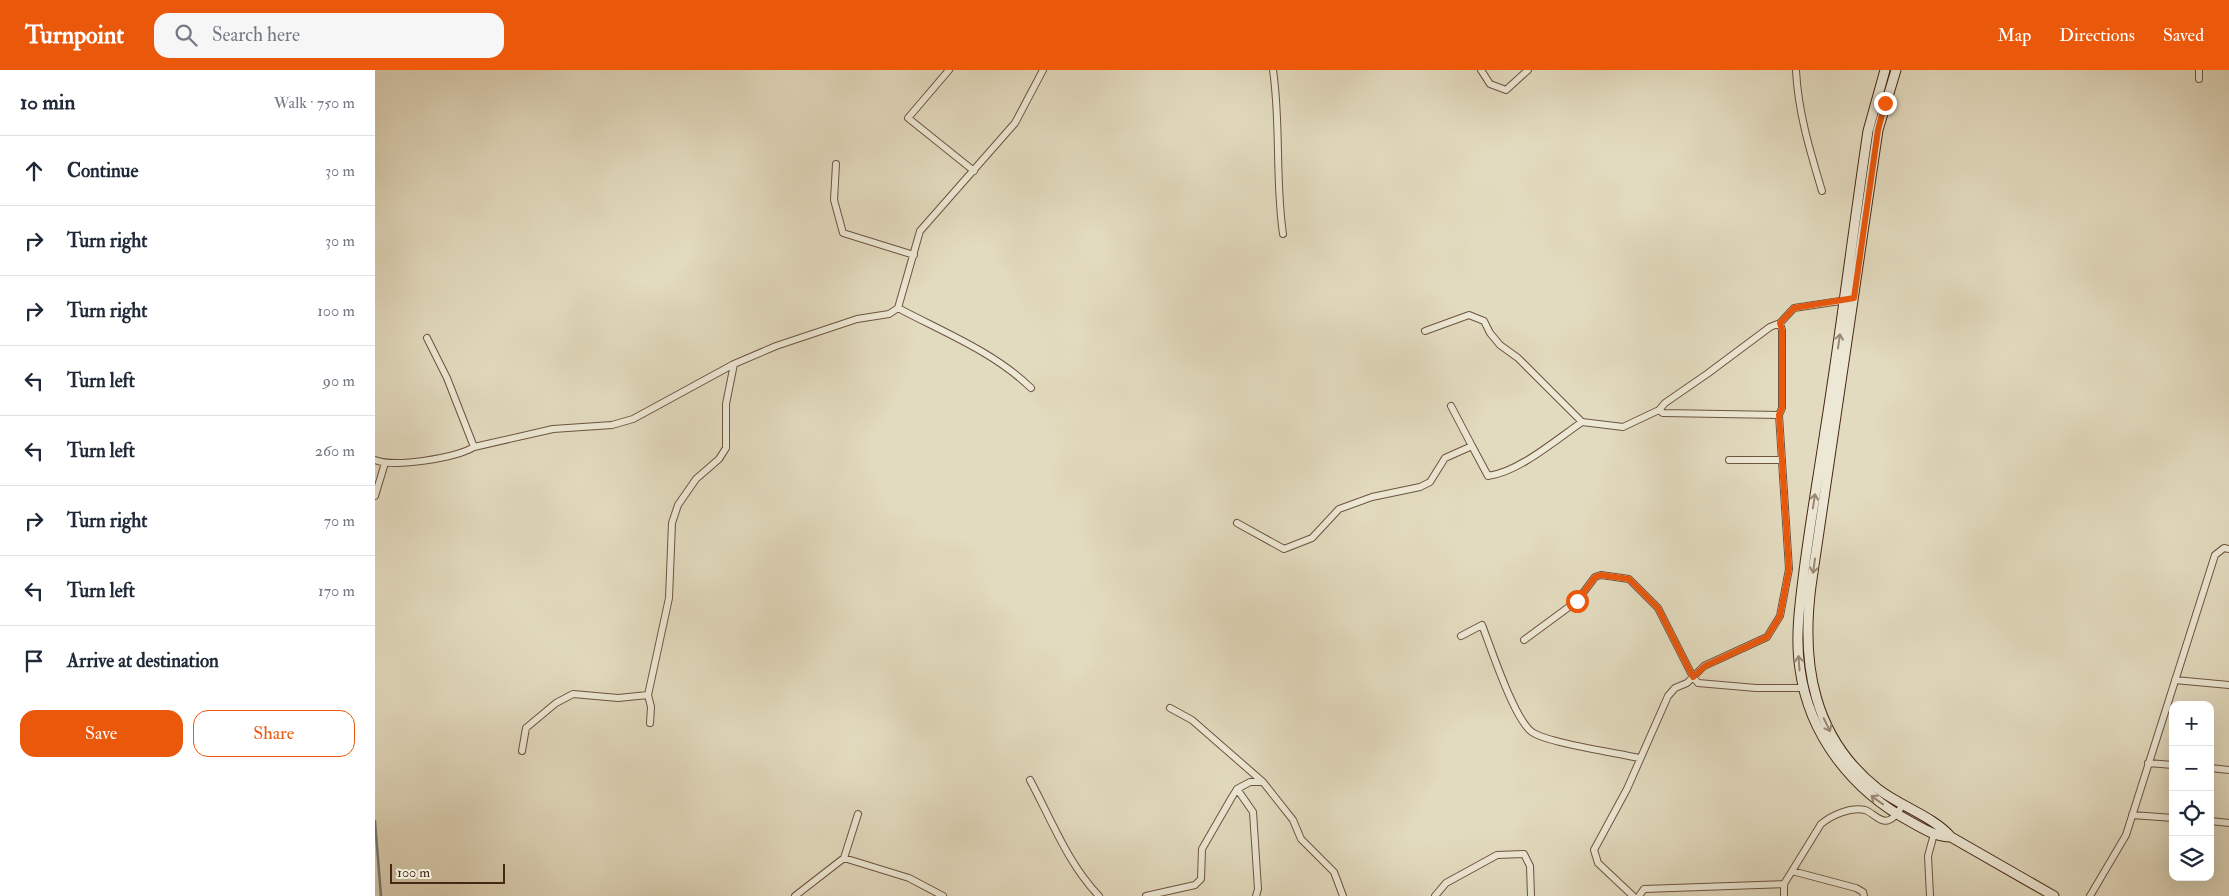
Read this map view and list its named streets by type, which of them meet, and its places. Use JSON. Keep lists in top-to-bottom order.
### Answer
{
  "scale_bar": "100 m",
  "page": {
    "header": "Turnpoint",
    "search": "Search here",
    "nav": ["Map", "Directions", "Saved"],
    "heading": ["10 min", "Walk · 750 m"],
    "list": [
      ["Continue", "30 m"],
      ["Turn right", "30 m"],
      ["Turn right", "100 m"],
      ["Turn left", "90 m"],
      ["Turn left", "260 m"],
      ["Turn right", "70 m"],
      ["Turn left", "170 m"],
      "Arrive at destination"
    ],
    "buttons": ["Save", "Share"],
    "map_buttons": ["+", "−"],
    "scale": "100 m"
  }
}
